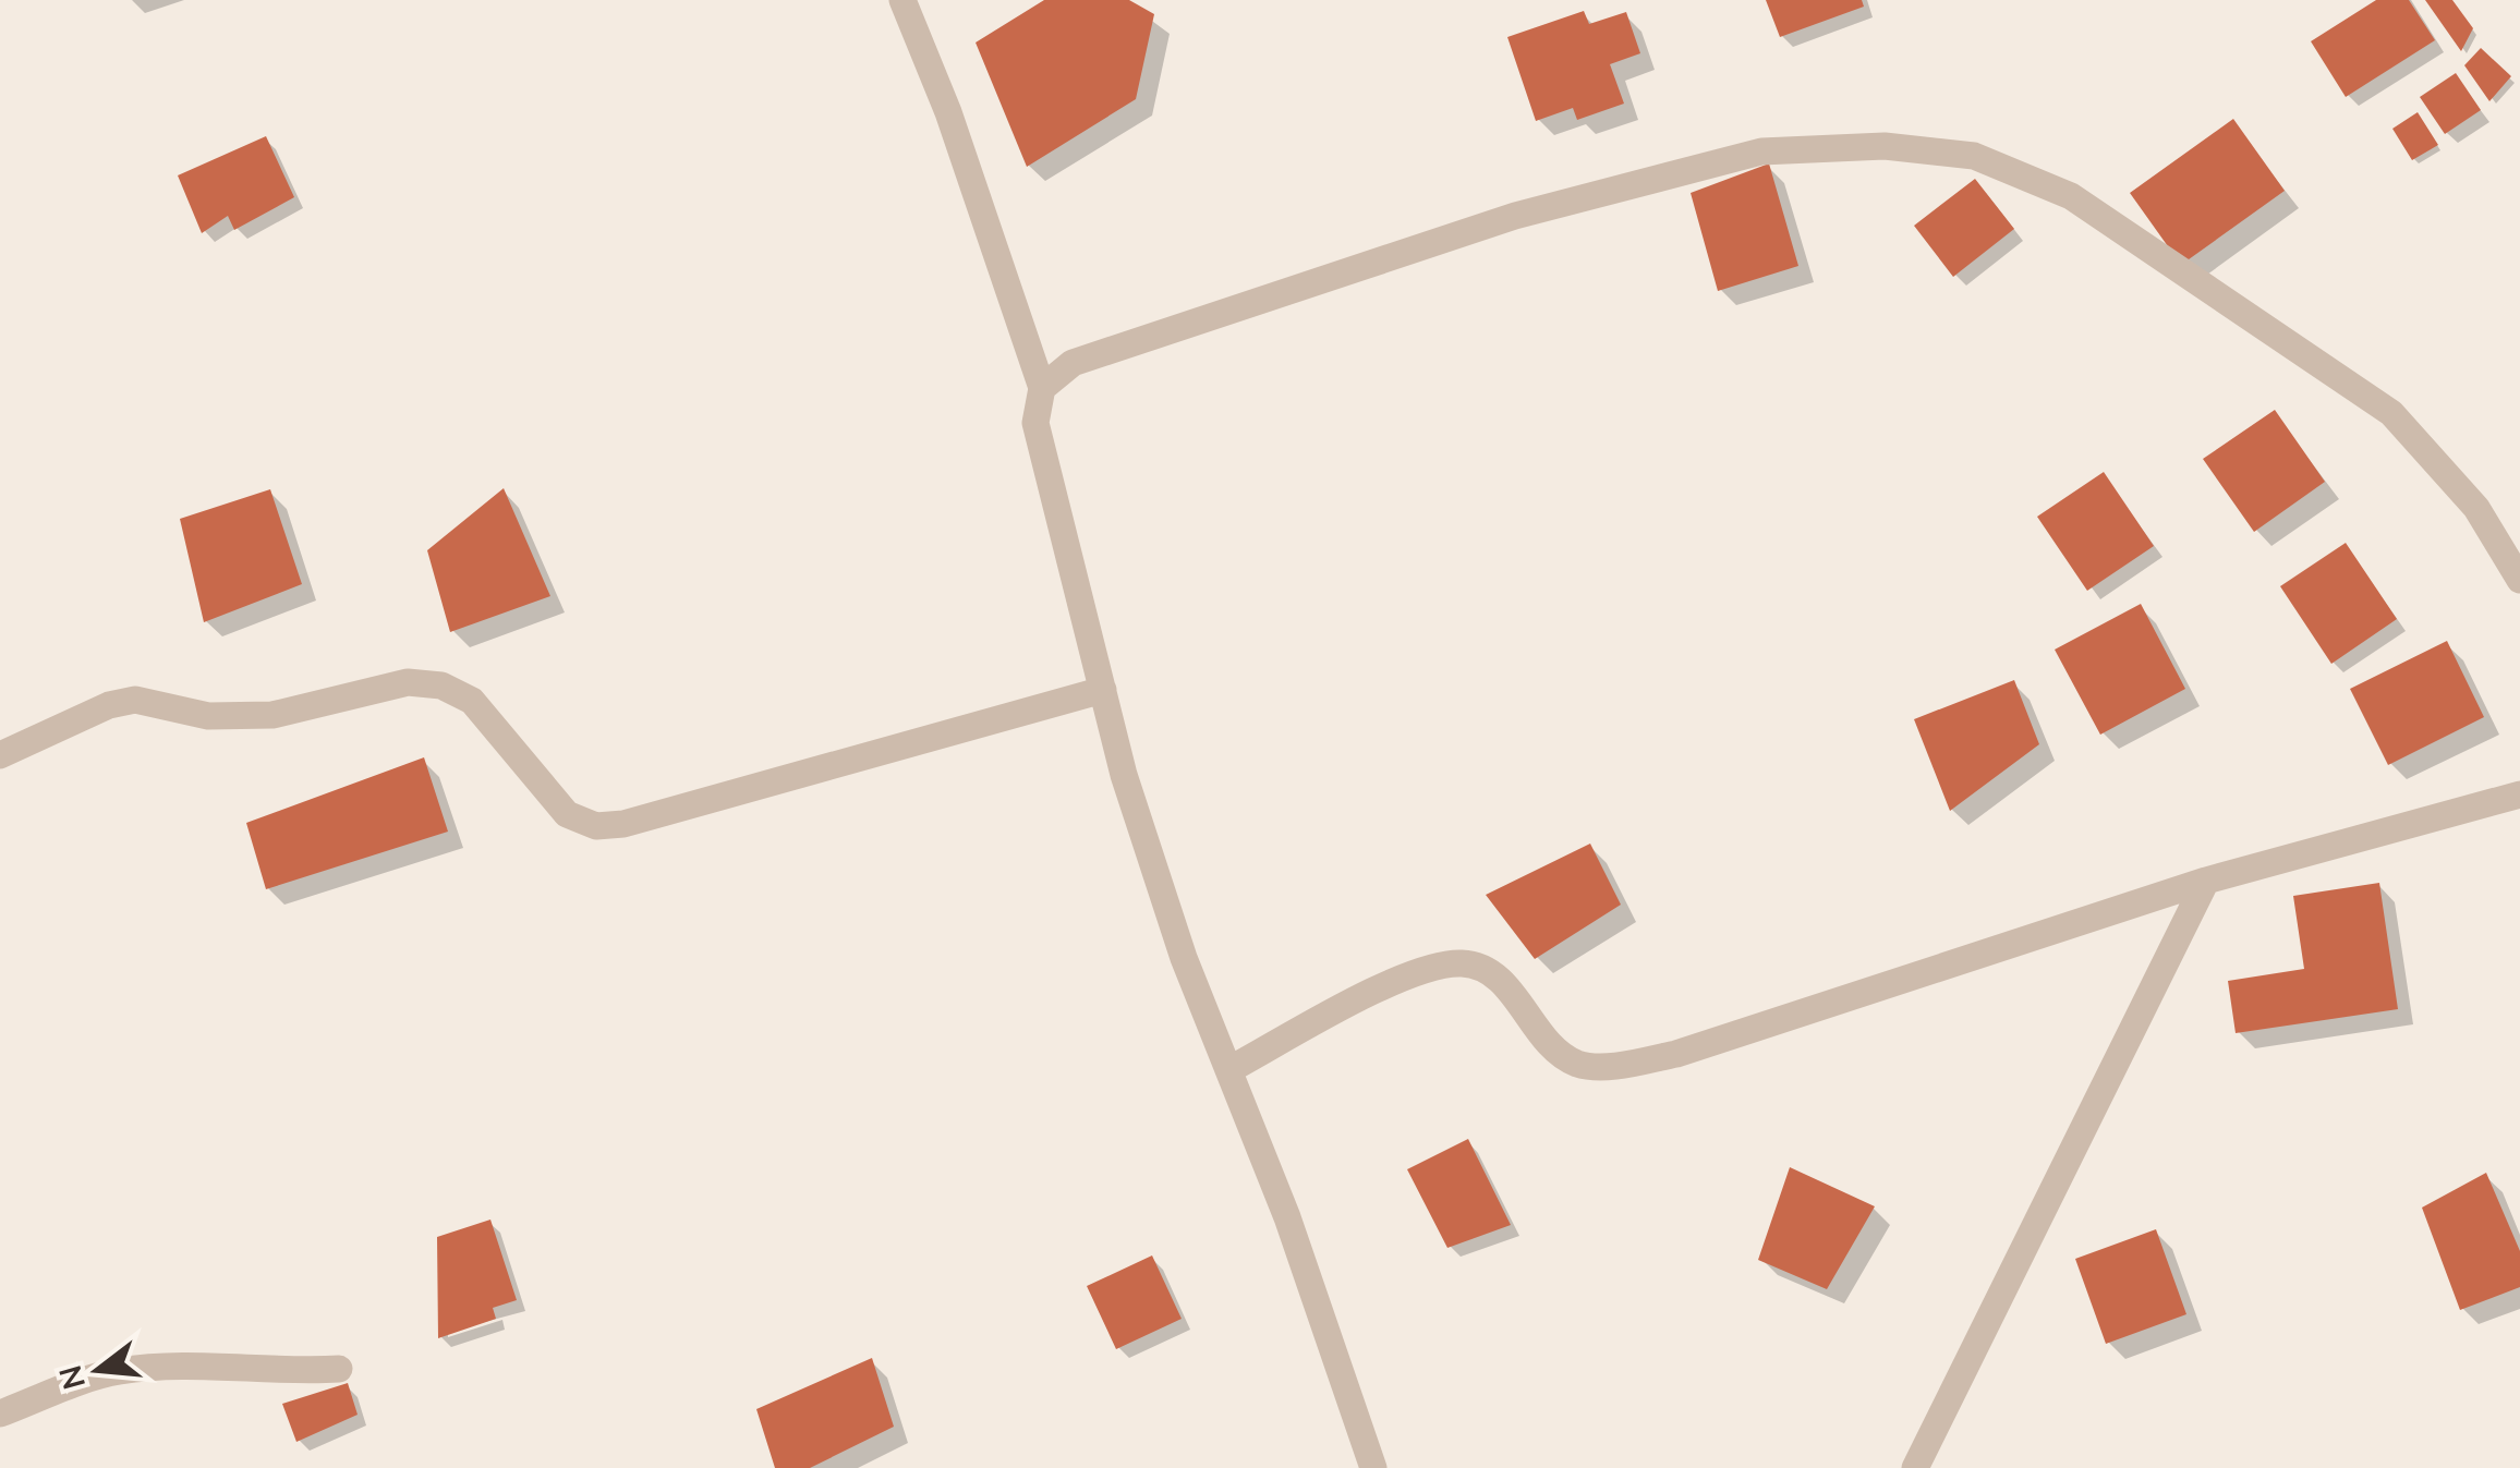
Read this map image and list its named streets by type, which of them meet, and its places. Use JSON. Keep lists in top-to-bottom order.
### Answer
{
  "north": "left"
}
